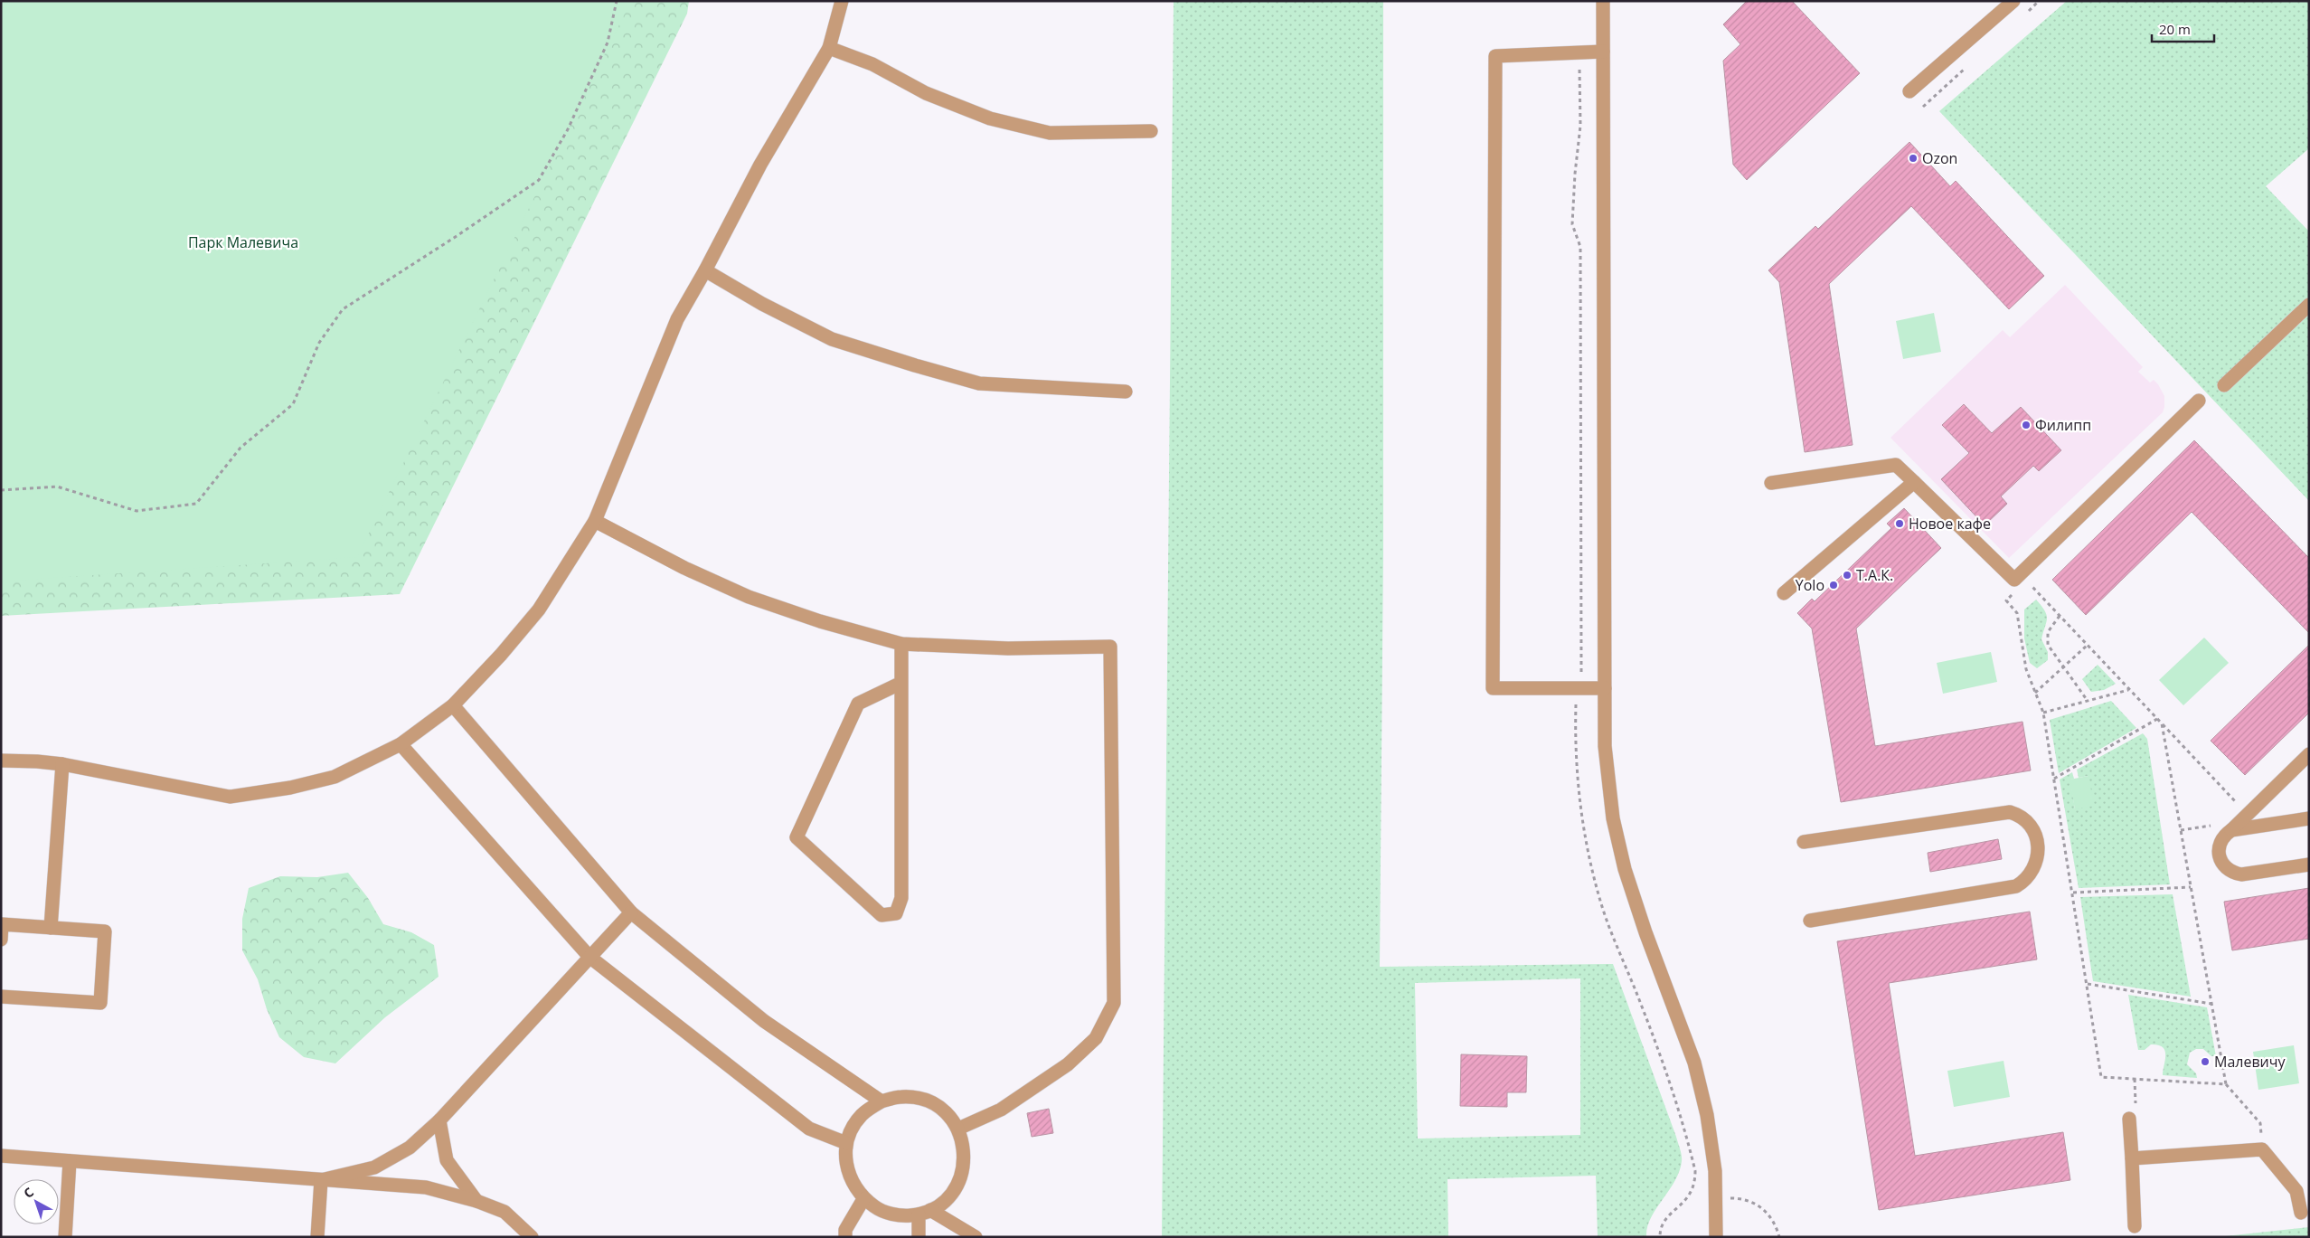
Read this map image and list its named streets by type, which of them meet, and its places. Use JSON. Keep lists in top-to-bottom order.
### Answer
{
  "parks": ["Парк Малевича"],
  "places": [
    "Ozon",
    "Филипп",
    "Новое кафе",
    "Т.А.К.",
    "Yolo",
    "Малевичу"
  ],
  "scale_bar": "20 m",
  "north": "top left"
}
